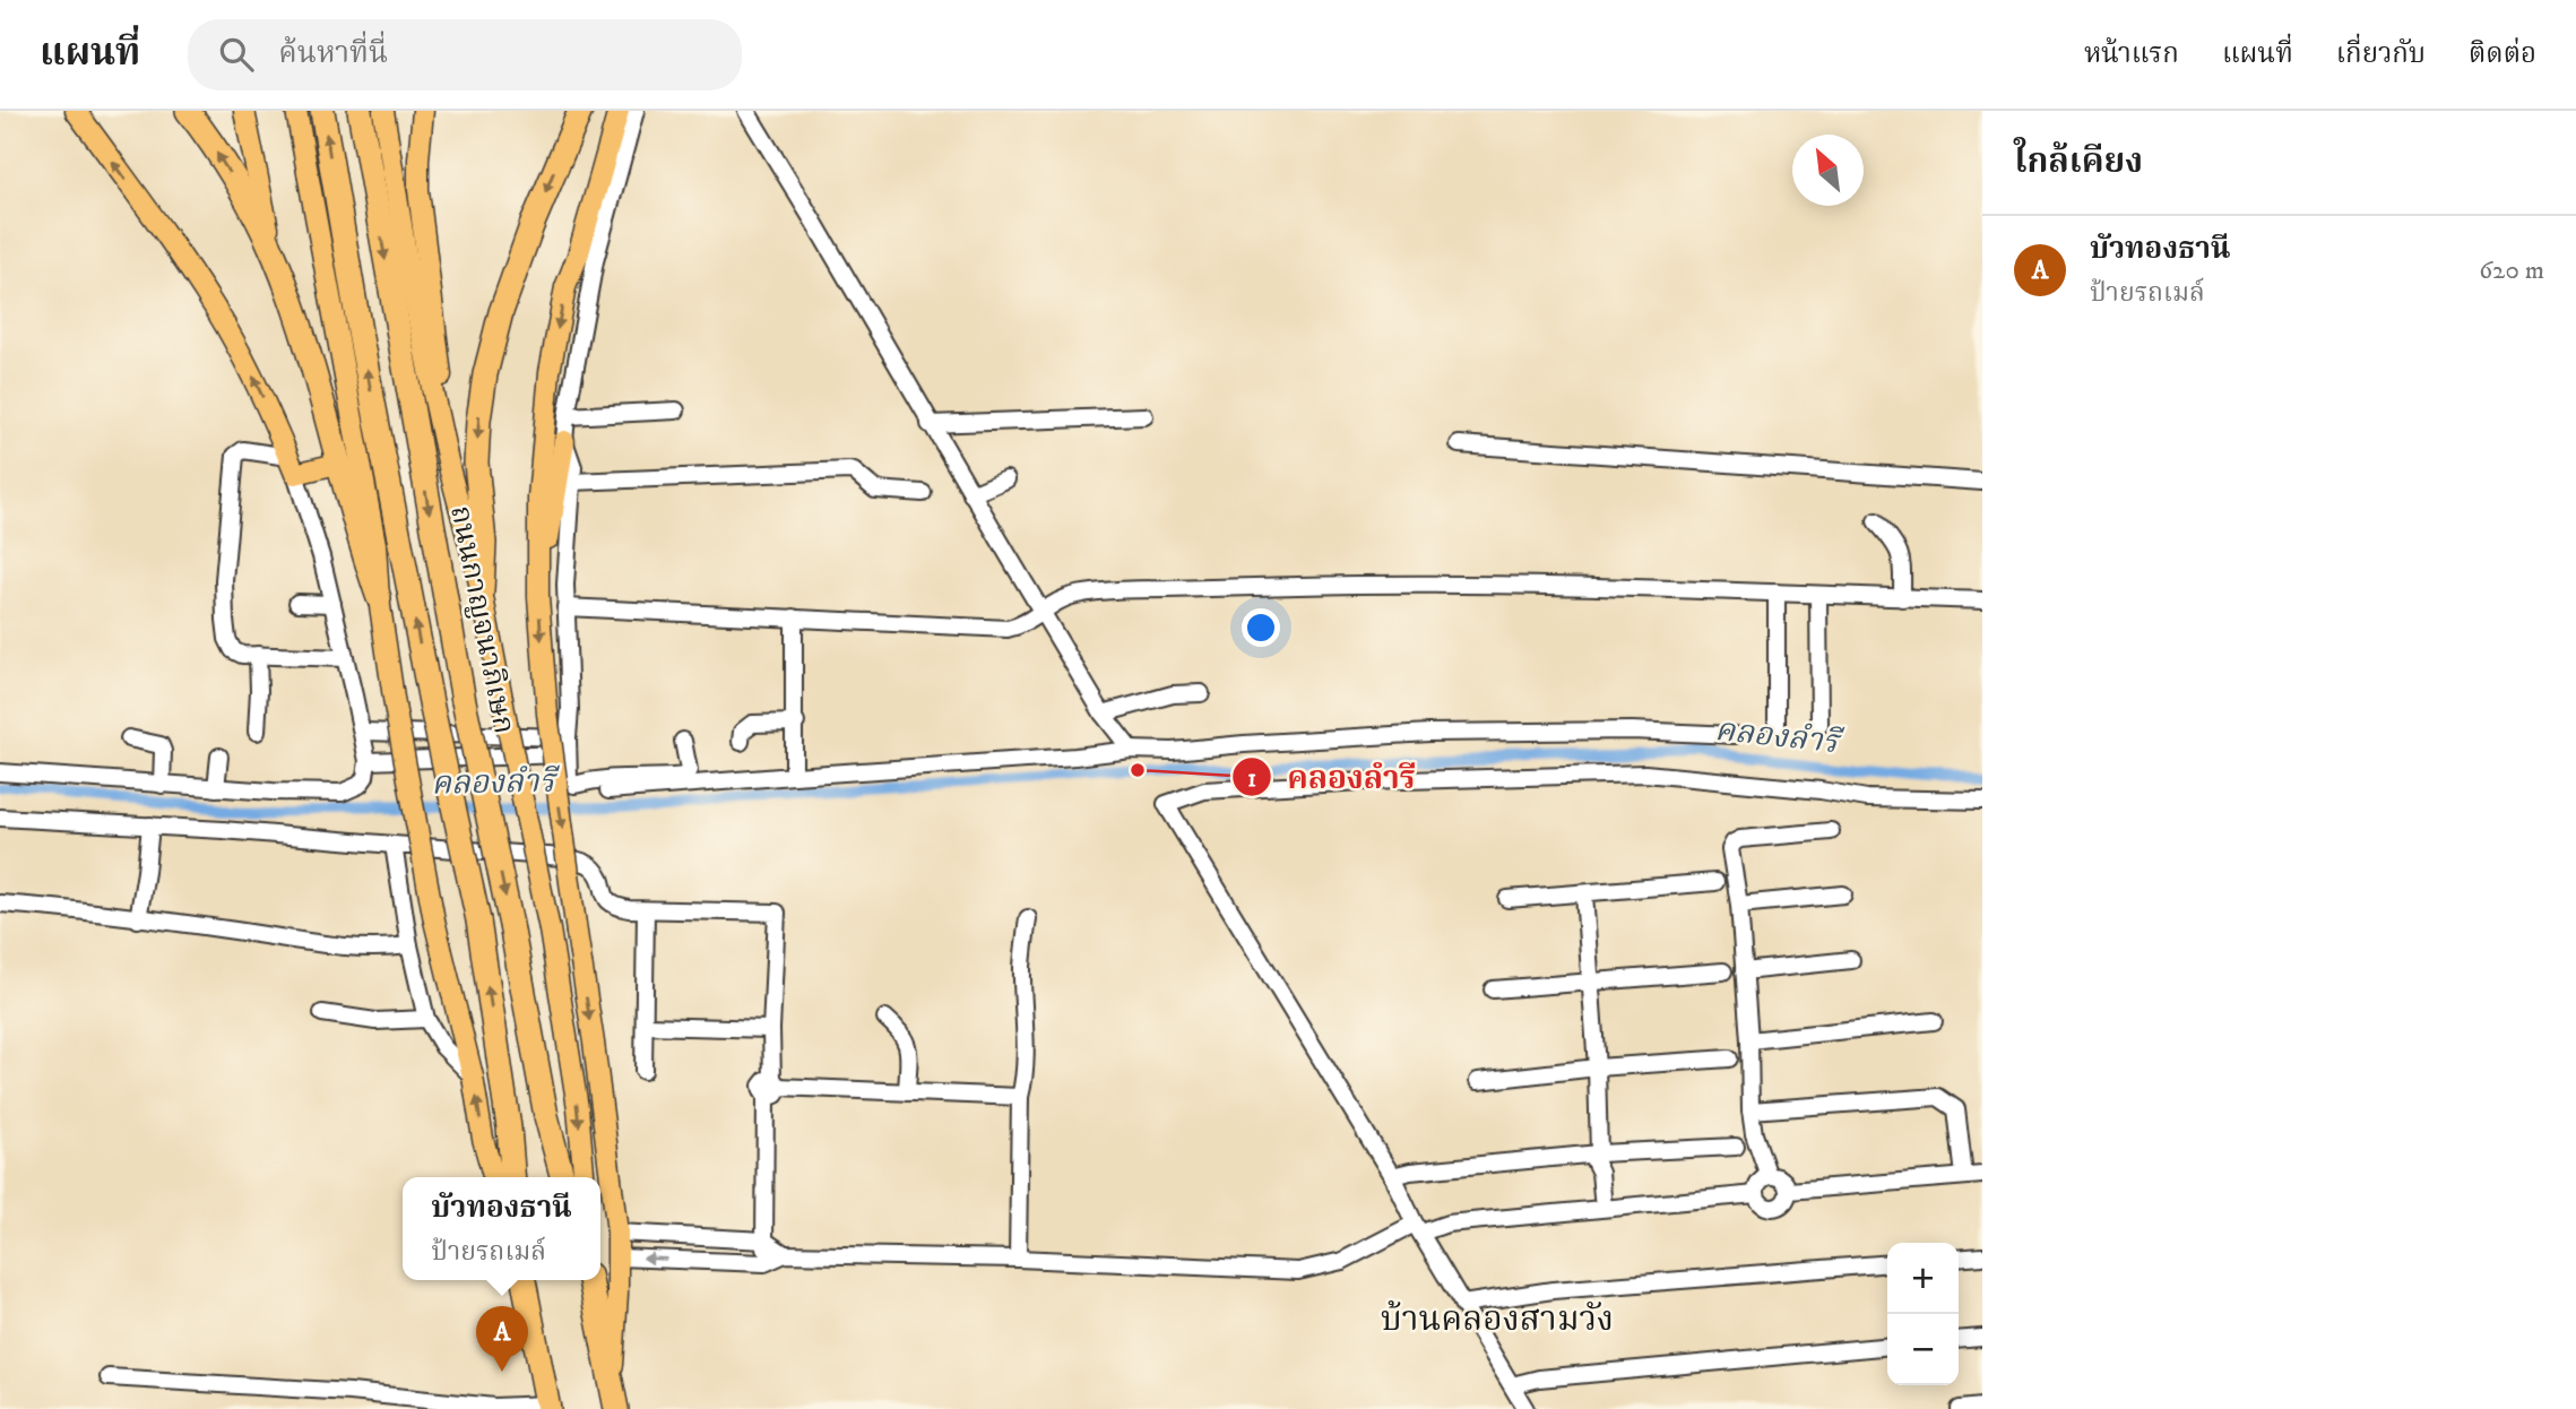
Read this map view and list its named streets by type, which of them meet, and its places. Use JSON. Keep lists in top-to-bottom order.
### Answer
{
  "streets": {
    "highway": ["ถนนกาญจนาภิเษก"]
  },
  "districts": ["บ้านคลองสามวัง"],
  "water": ["คลองลำรี"],
  "places": ["คลองลำรี"],
  "north": "top left",
  "page": {
    "header": "แผนที่",
    "search": "ค้นหาที่นี่",
    "nav": [
      "หน้าแรก",
      "แผนที่",
      "เกี่ยวกับ",
      "ติดต่อ"
    ],
    "heading": "ใกล้เคียง",
    "list": [
      {
        "mark": "A",
        "name": "บัวทองธานี",
        "note": "ป้ายรถเมล์",
        "value": "620 m"
      }
    ],
    "popup": ["บัวทองธานี", "ป้ายรถเมล์"],
    "map_buttons": ["+", "−"],
    "pins": "A"
  }
}
